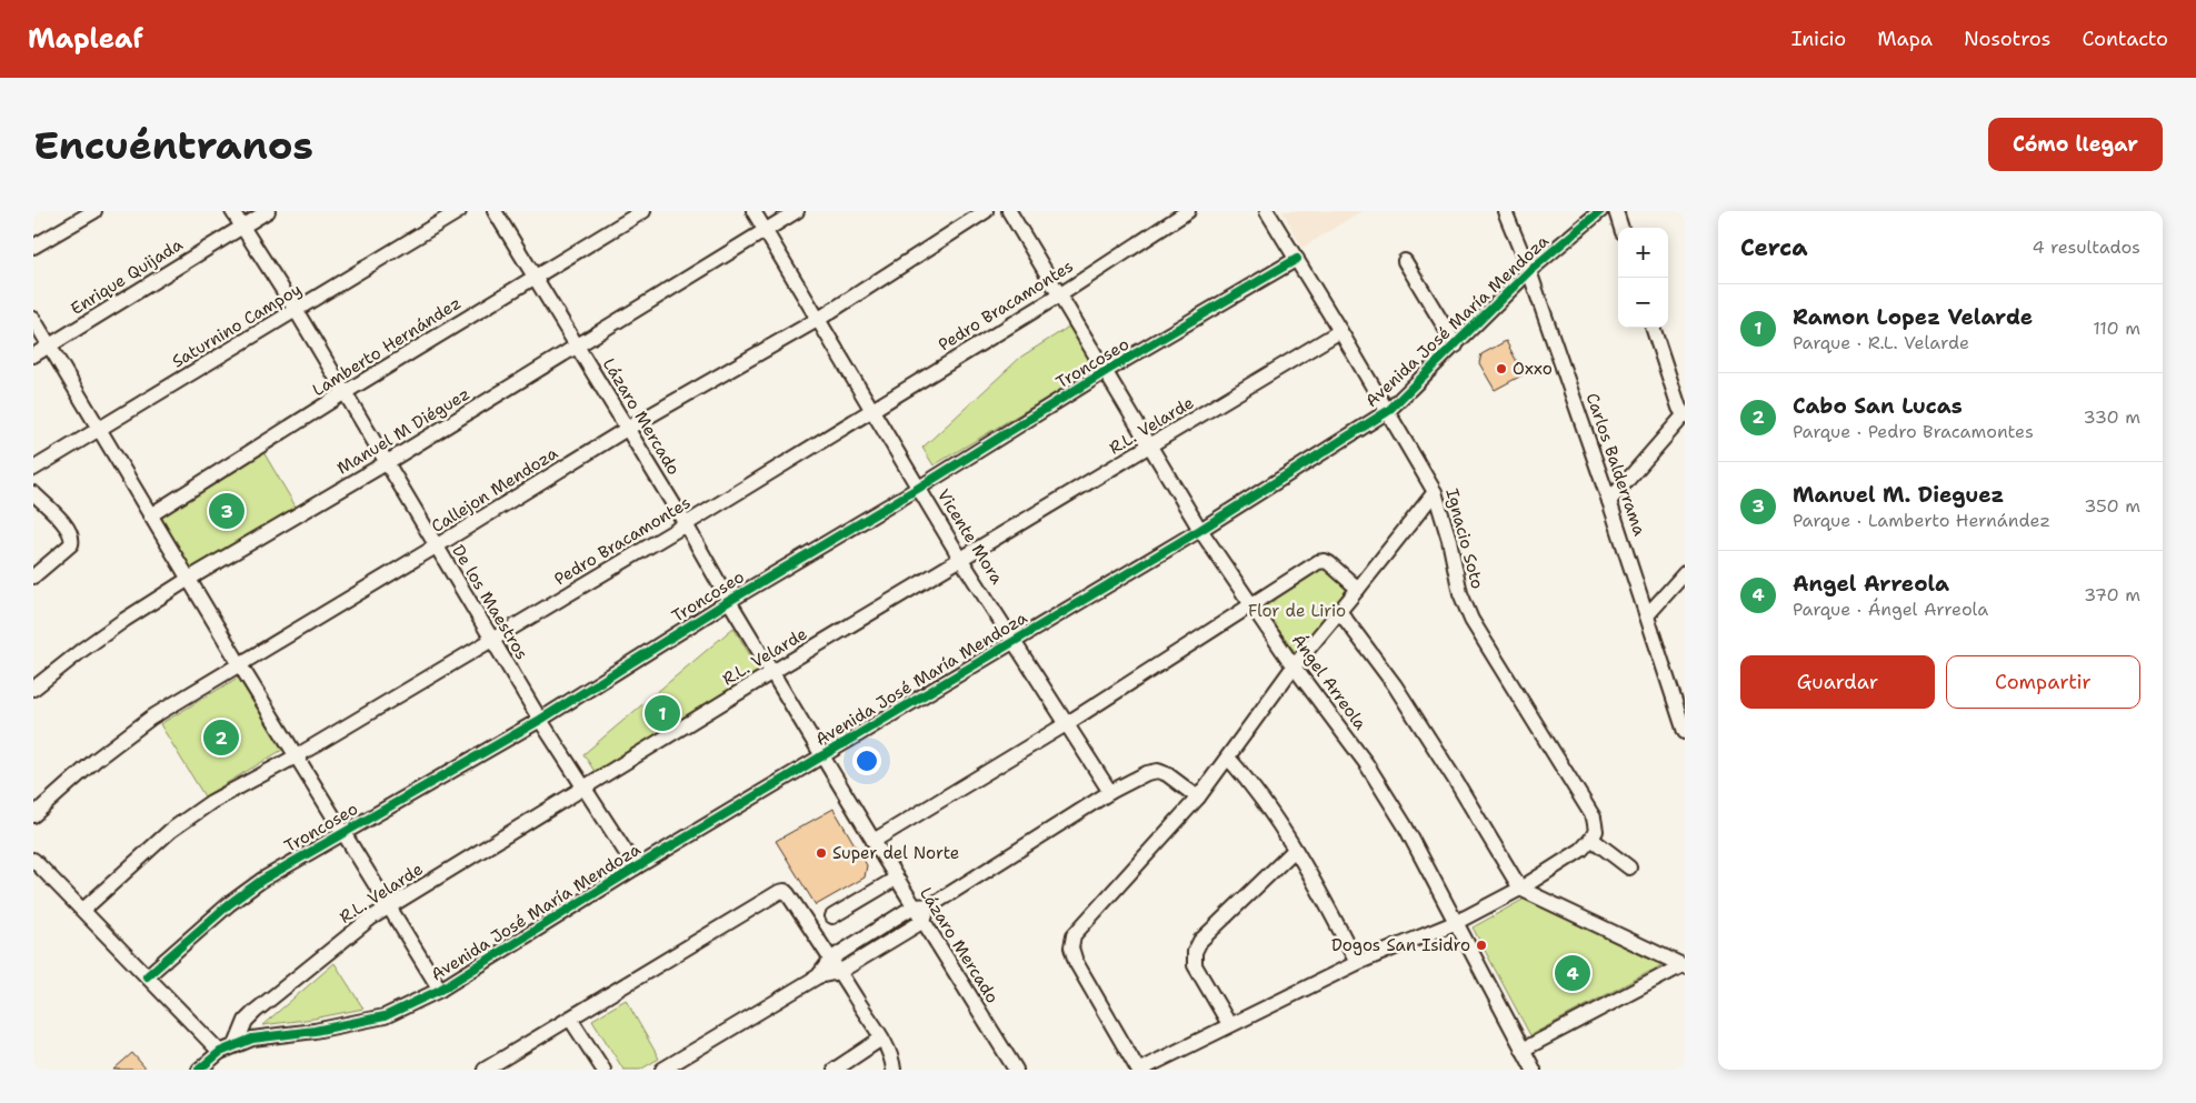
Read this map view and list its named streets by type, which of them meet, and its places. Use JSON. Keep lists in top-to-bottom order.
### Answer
{
  "streets": {
    "street": [
      "Enrique Quijada",
      "Pedro Bracamontes",
      "Avenida José María Mendoza",
      "Saturnino Campoy",
      "Lamberto Hernández",
      "Troncoseo",
      "Lázaro Mercado",
      "R.L. Velarde",
      "Manuel M Diéguez",
      "Carlos Balderrama",
      "Callejon Mendoza",
      "Vicente Mora",
      "Ignacio Soto",
      "De los Maestros",
      "Ángel Arreola"
    ]
  },
  "crossings": [
    ["Enrique Quijada", "De los Maestros"],
    ["Pedro Bracamontes", "Lázaro Mercado"],
    ["Pedro Bracamontes", "Vicente Mora"],
    ["Pedro Bracamontes", "De los Maestros"],
    ["Pedro Bracamontes", "Ángel Arreola"],
    ["Avenida José María Mendoza", "Lázaro Mercado"],
    ["Avenida José María Mendoza", "R.L. Velarde"],
    ["Avenida José María Mendoza", "Carlos Balderrama"],
    ["Avenida José María Mendoza", "Vicente Mora"],
    ["Avenida José María Mendoza", "Ignacio Soto"],
    ["Avenida José María Mendoza", "De los Maestros"],
    ["Avenida José María Mendoza", "Ángel Arreola"],
    ["Saturnino Campoy", "De los Maestros"],
    ["Lamberto Hernández", "Lázaro Mercado"],
    ["Lamberto Hernández", "De los Maestros"],
    ["Troncoseo", "Lázaro Mercado"],
    ["Troncoseo", "Vicente Mora"],
    ["Troncoseo", "Ignacio Soto"],
    ["Troncoseo", "De los Maestros"],
    ["Troncoseo", "Ángel Arreola"],
    ["Lázaro Mercado", "R.L. Velarde"],
    ["Lázaro Mercado", "Manuel M Diéguez"],
    ["Lázaro Mercado", "Callejon Mendoza"],
    ["R.L. Velarde", "Vicente Mora"],
    ["R.L. Velarde", "Ignacio Soto"],
    ["R.L. Velarde", "De los Maestros"],
    ["R.L. Velarde", "Ángel Arreola"],
    ["Manuel M Diéguez", "Vicente Mora"],
    ["Manuel M Diéguez", "De los Maestros"],
    ["Callejon Mendoza", "Vicente Mora"],
    ["Callejon Mendoza", "De los Maestros"]
  ],
  "parks": ["Flor de Lirio"],
  "places": ["Oxxo", "Super del Norte", "Dogos San Isidro"],
  "page": {
    "header": "Mapleaf",
    "nav": [
      "Inicio",
      "Mapa",
      "Nosotros",
      "Contacto"
    ],
    "buttons": [
      "Cómo llegar",
      ["Guardar", "Compartir"]
    ],
    "title": "Encuéntranos",
    "heading": ["Cerca", "4 resultados"],
    "map_buttons": ["+", "−"],
    "list": [
      {
        "mark": "1",
        "name": "Ramon Lopez Velarde",
        "note": "Parque · R.L. Velarde",
        "value": "110 m"
      },
      {
        "mark": "2",
        "name": "Cabo San Lucas",
        "note": "Parque · Pedro Bracamontes",
        "value": "330 m"
      },
      {
        "mark": "3",
        "name": "Manuel M. Dieguez",
        "note": "Parque · Lamberto Hernández",
        "value": "350 m"
      },
      {
        "mark": "4",
        "name": "Angel Arreola",
        "note": "Parque · Ángel Arreola",
        "value": "370 m"
      }
    ],
    "pins": [
      "3",
      "1",
      "2",
      "4"
    ]
  }
}
